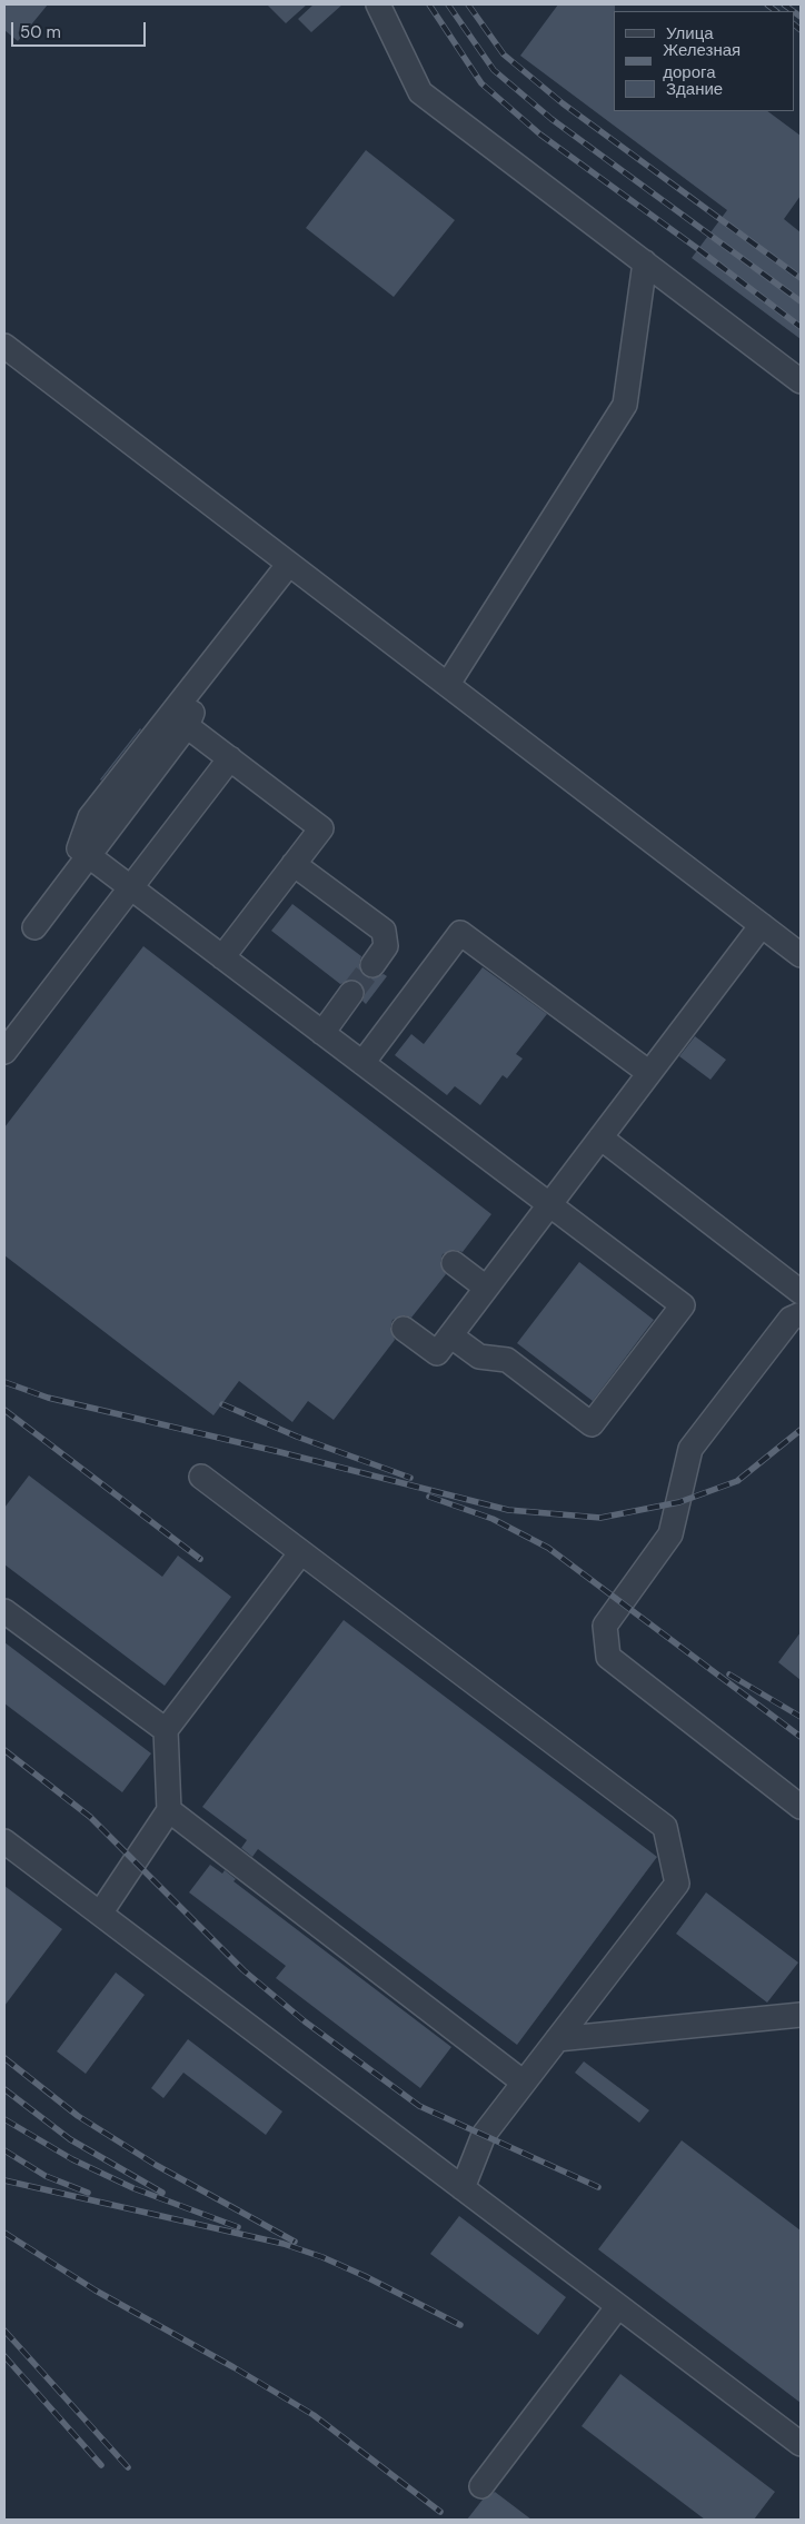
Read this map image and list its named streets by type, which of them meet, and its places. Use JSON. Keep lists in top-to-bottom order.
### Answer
{
  "legend": ["Улица", "Железная дорога", "Здание"],
  "scale_bar": "50 m"
}
